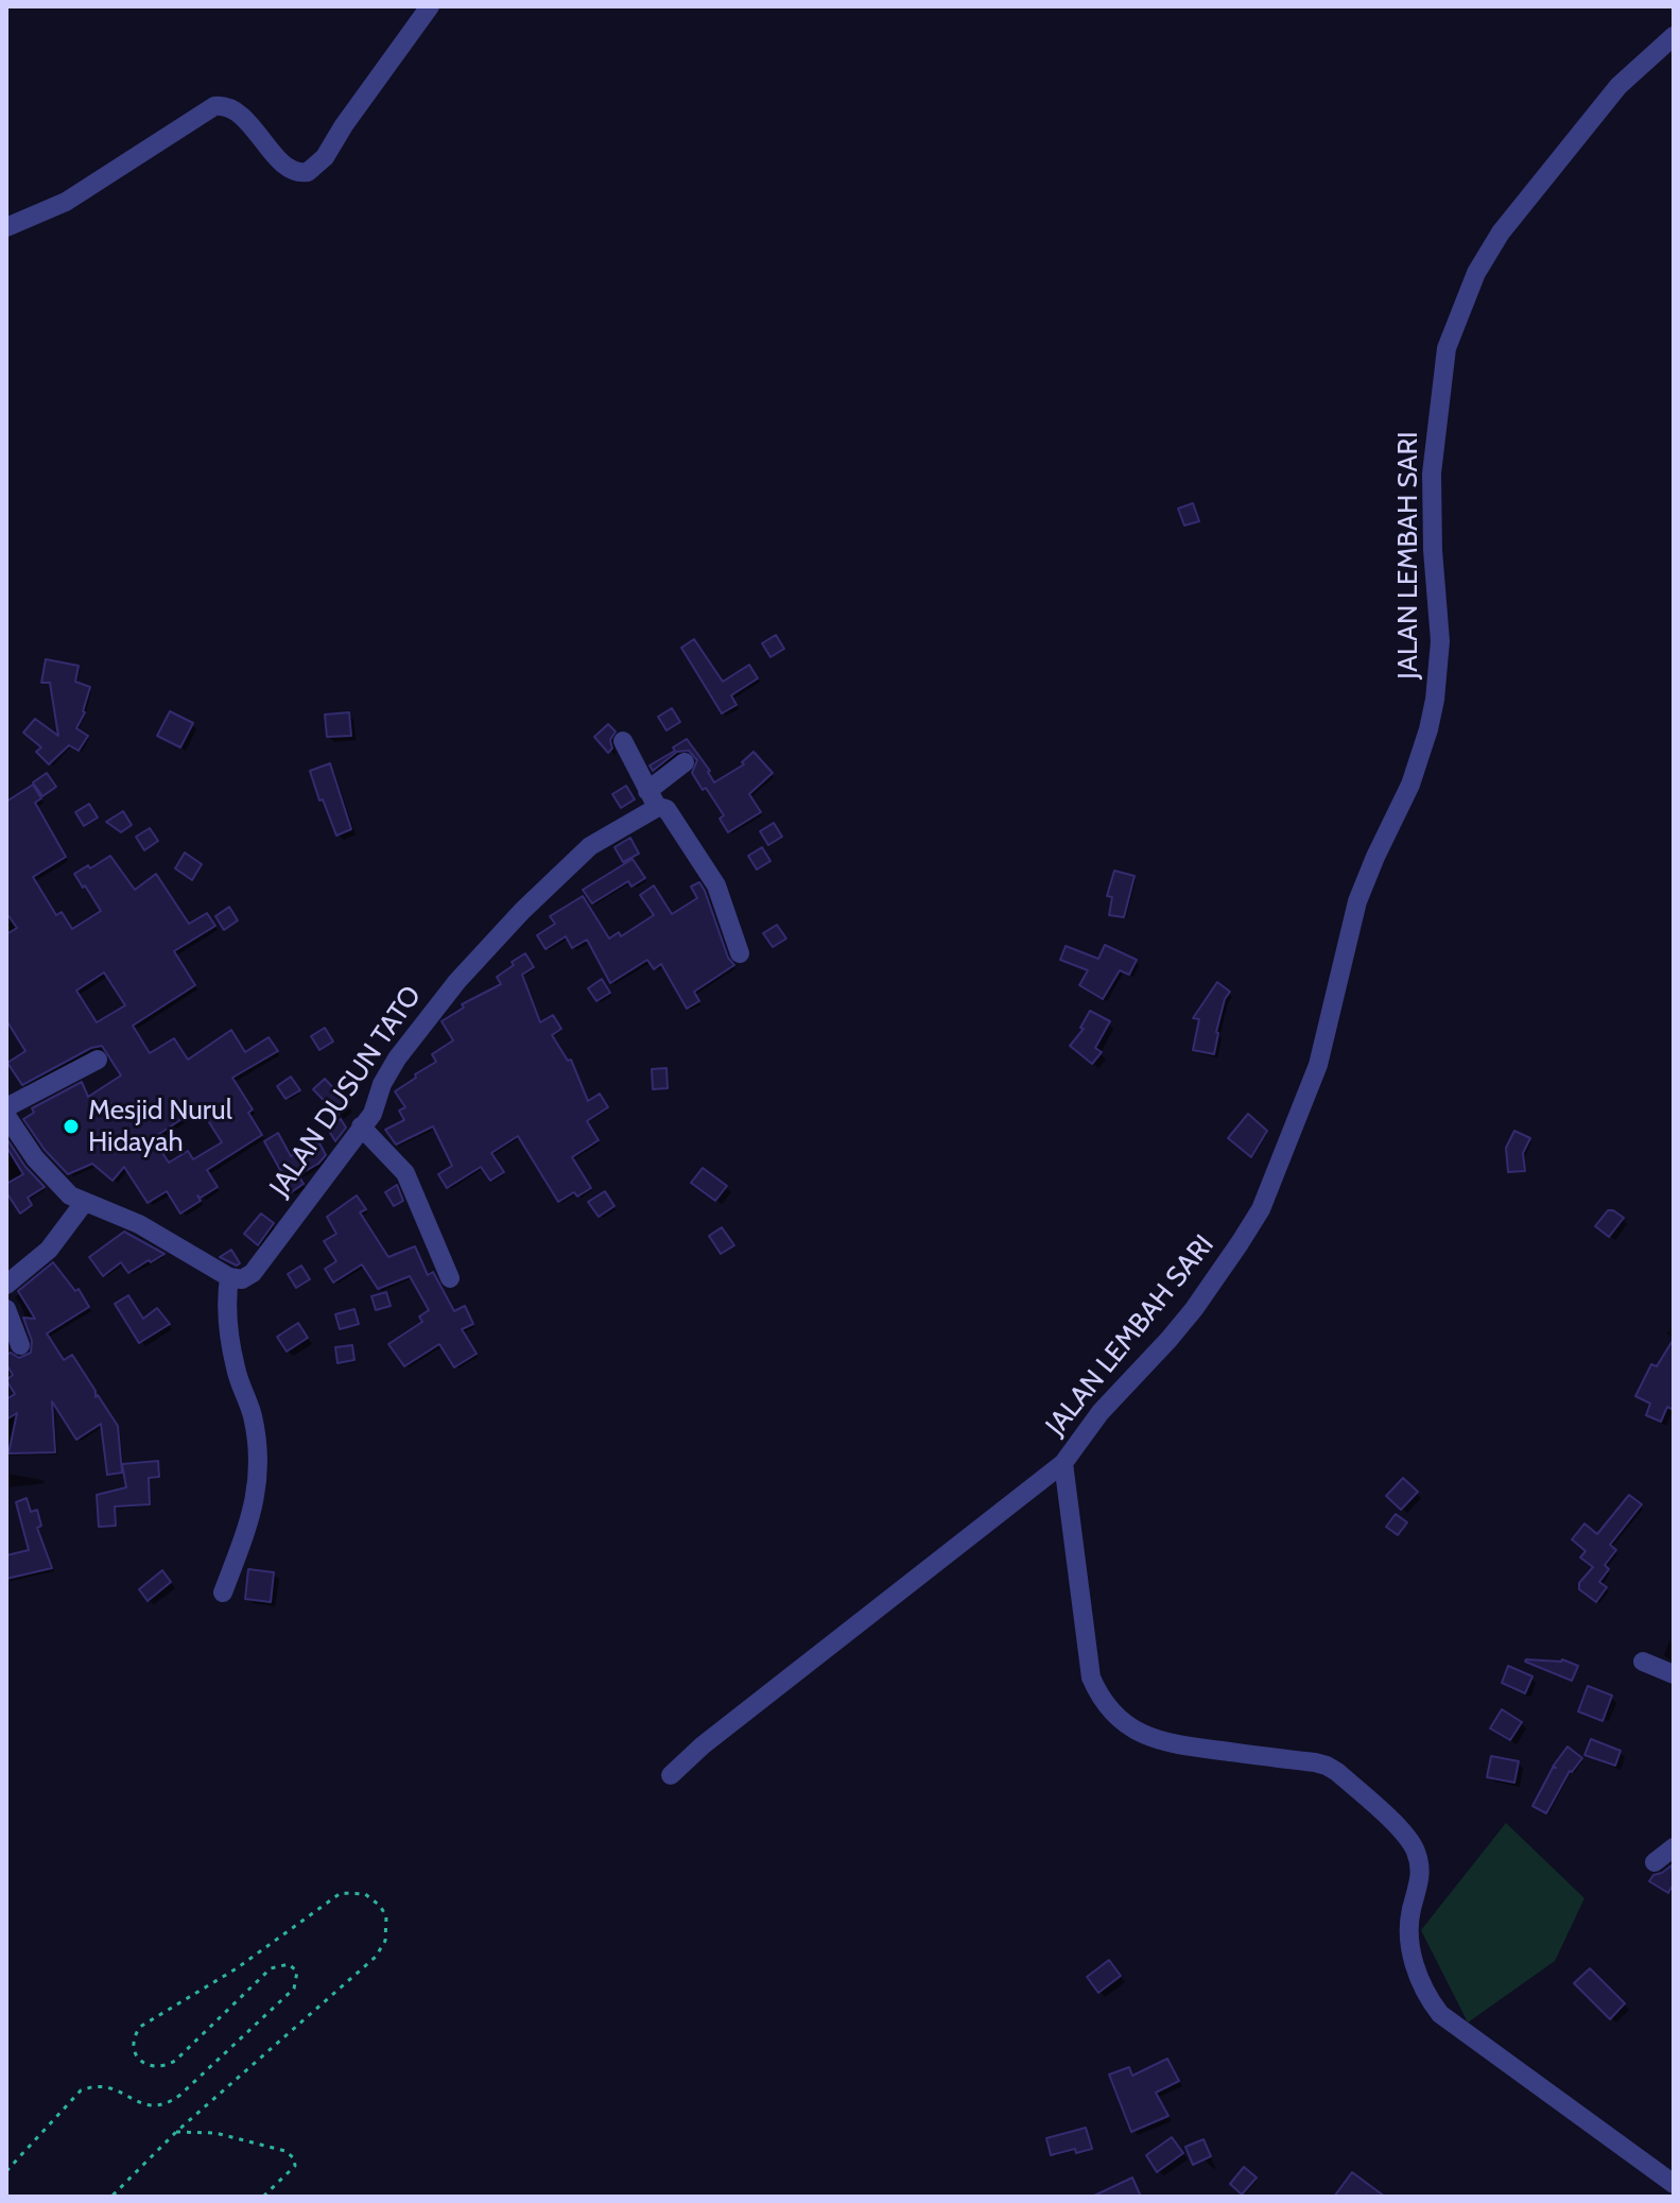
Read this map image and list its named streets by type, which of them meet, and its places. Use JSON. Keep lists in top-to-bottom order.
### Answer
{
  "streets": {
    "street": ["JALAN LEMBAH SARI", "JALAN DUSUN TATO"]
  },
  "places": ["Mesjid Nurul Hidayah"]
}
